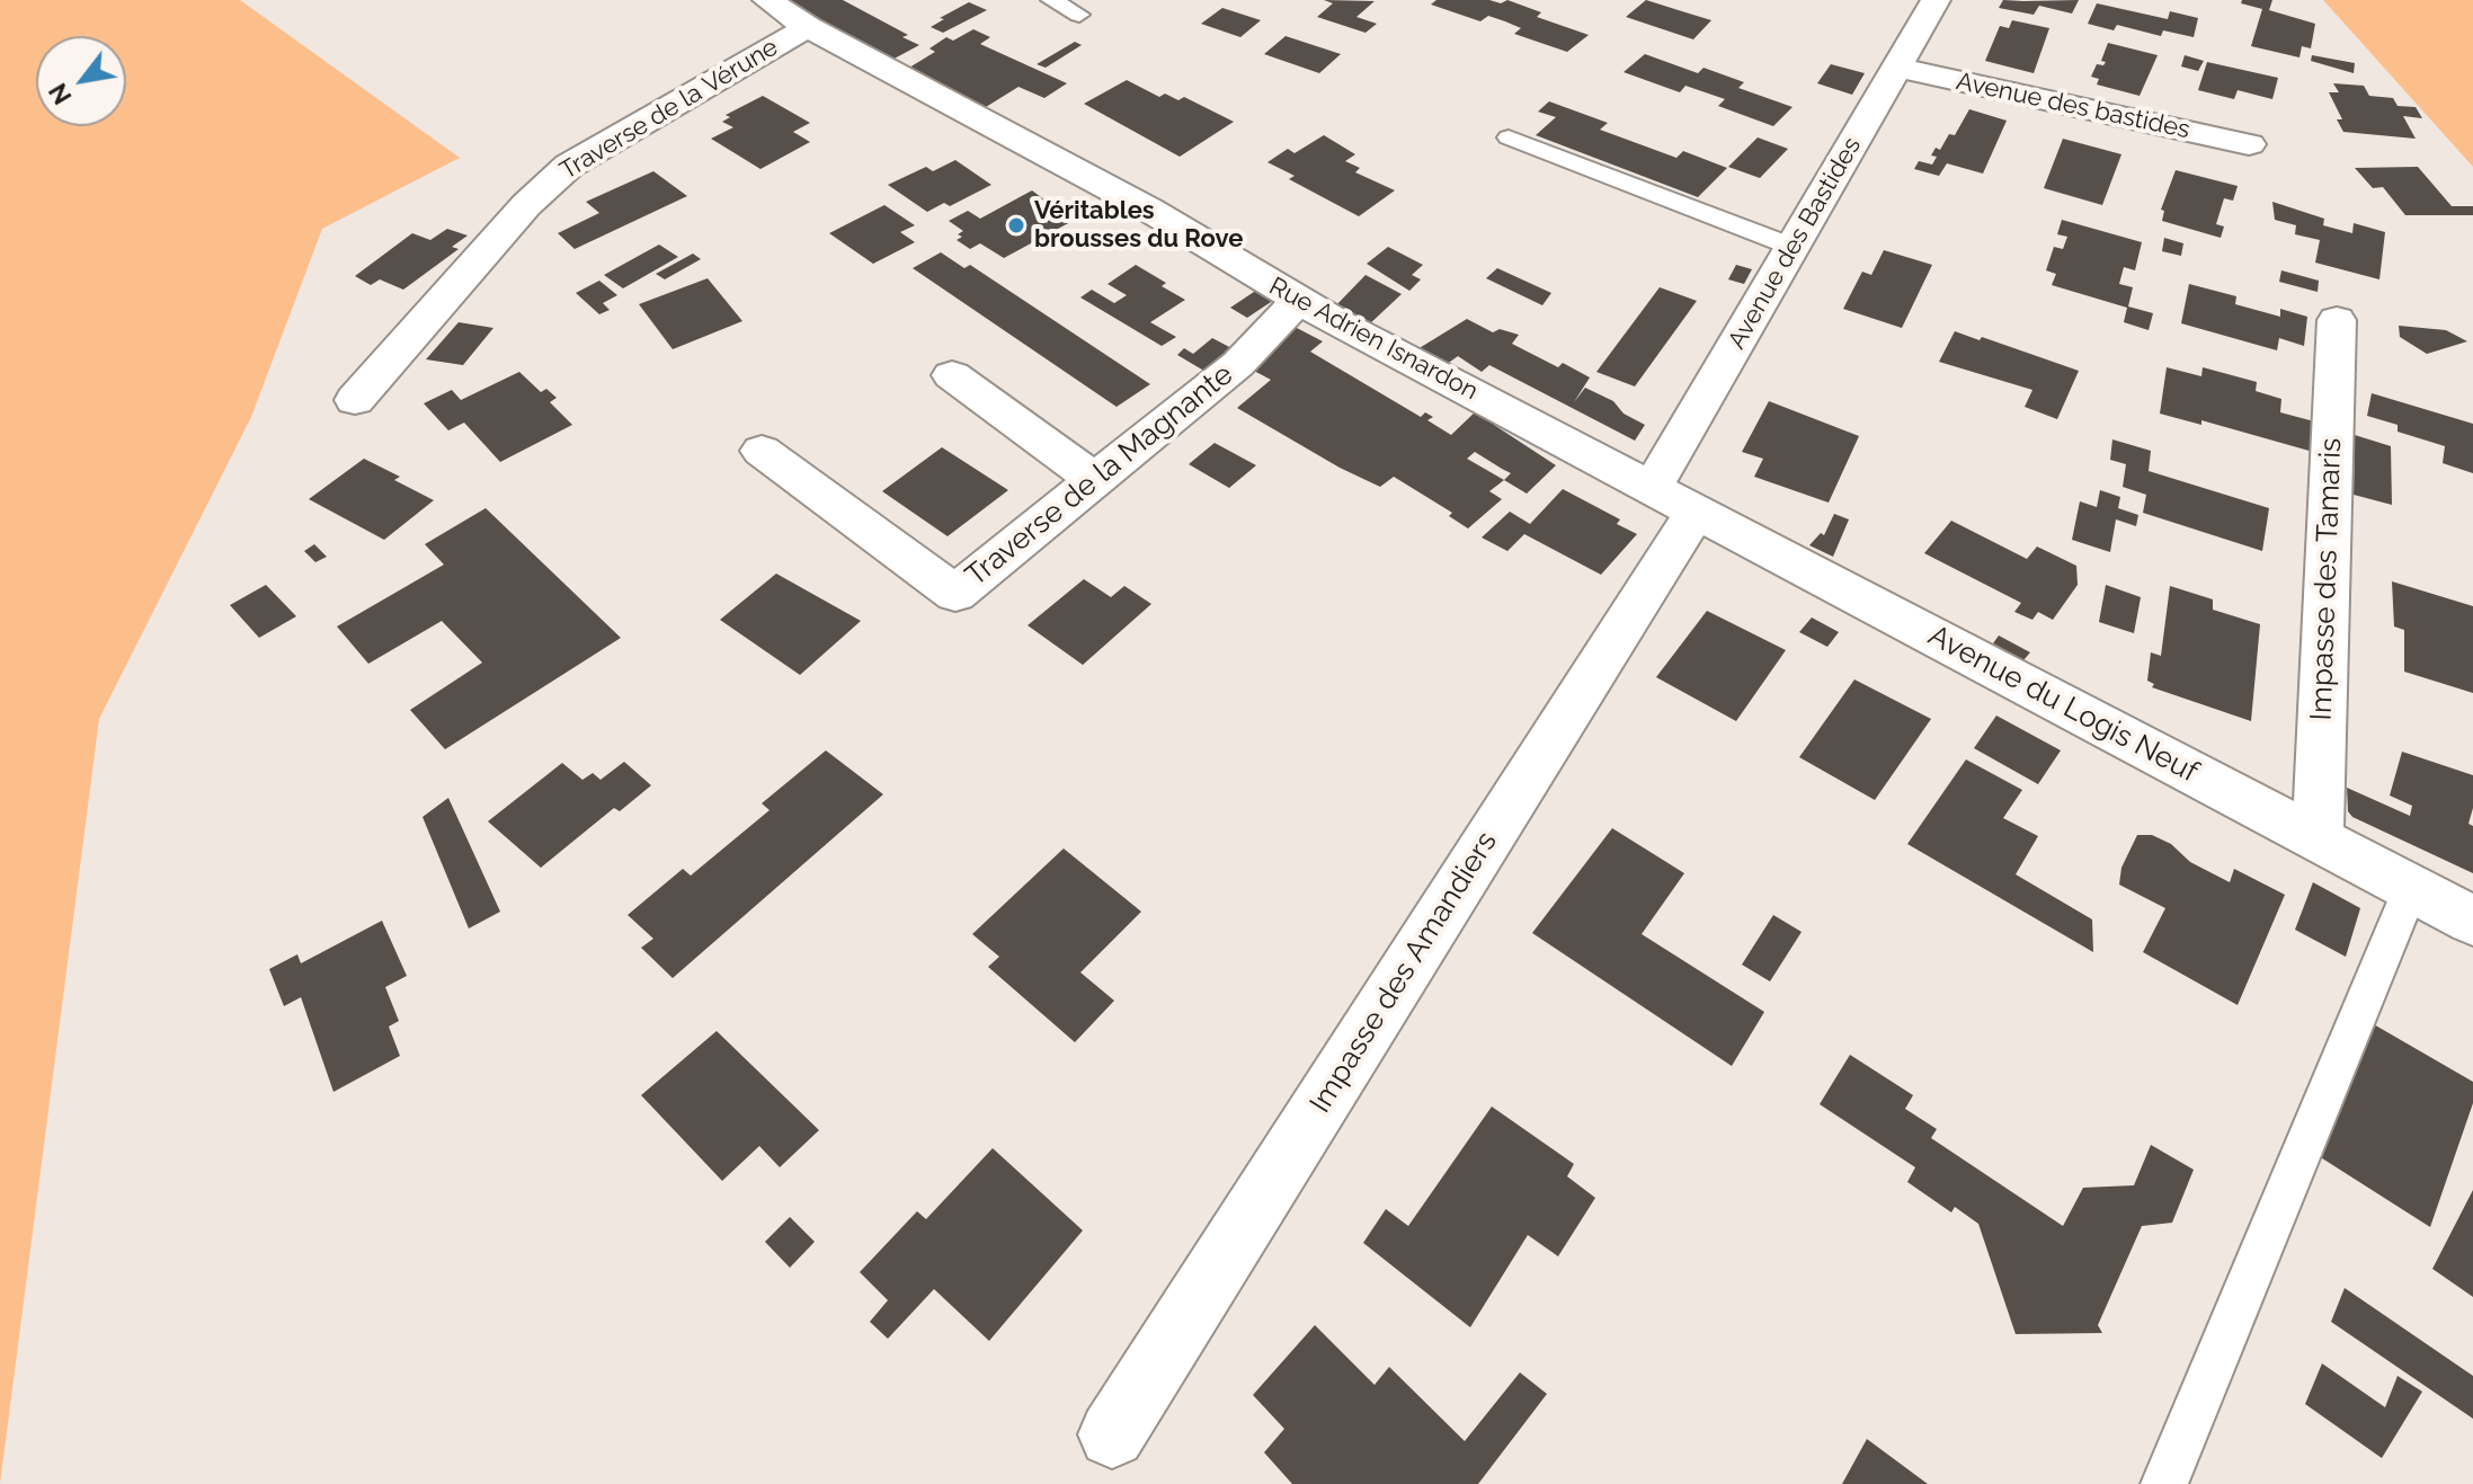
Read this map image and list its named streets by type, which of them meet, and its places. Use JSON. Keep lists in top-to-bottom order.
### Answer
{
  "streets": {
    "street": [
      "Avenue des bastides",
      "Traverse de la Vérune",
      "Avenue des Bastides",
      "Rue Adrien Isnardon",
      "Traverse de la Magnante",
      "Impasse des Tamaris",
      "Avenue du Logis Neuf",
      "Impasse des Amandiers"
    ]
  },
  "crossings": [
    ["Avenue des bastides", "Avenue des Bastides"],
    ["Traverse de la Vérune", "Rue Adrien Isnardon"],
    ["Avenue des Bastides", "Rue Adrien Isnardon"],
    ["Avenue des Bastides", "Avenue du Logis Neuf"],
    ["Avenue des Bastides", "Impasse des Amandiers"],
    ["Rue Adrien Isnardon", "Traverse de la Magnante"],
    ["Rue Adrien Isnardon", "Avenue du Logis Neuf"],
    ["Rue Adrien Isnardon", "Impasse des Amandiers"],
    ["Impasse des Tamaris", "Avenue du Logis Neuf"],
    ["Avenue du Logis Neuf", "Impasse des Amandiers"]
  ],
  "places": ["Véritables brousses du Rove"],
  "north": "bottom left"
}
